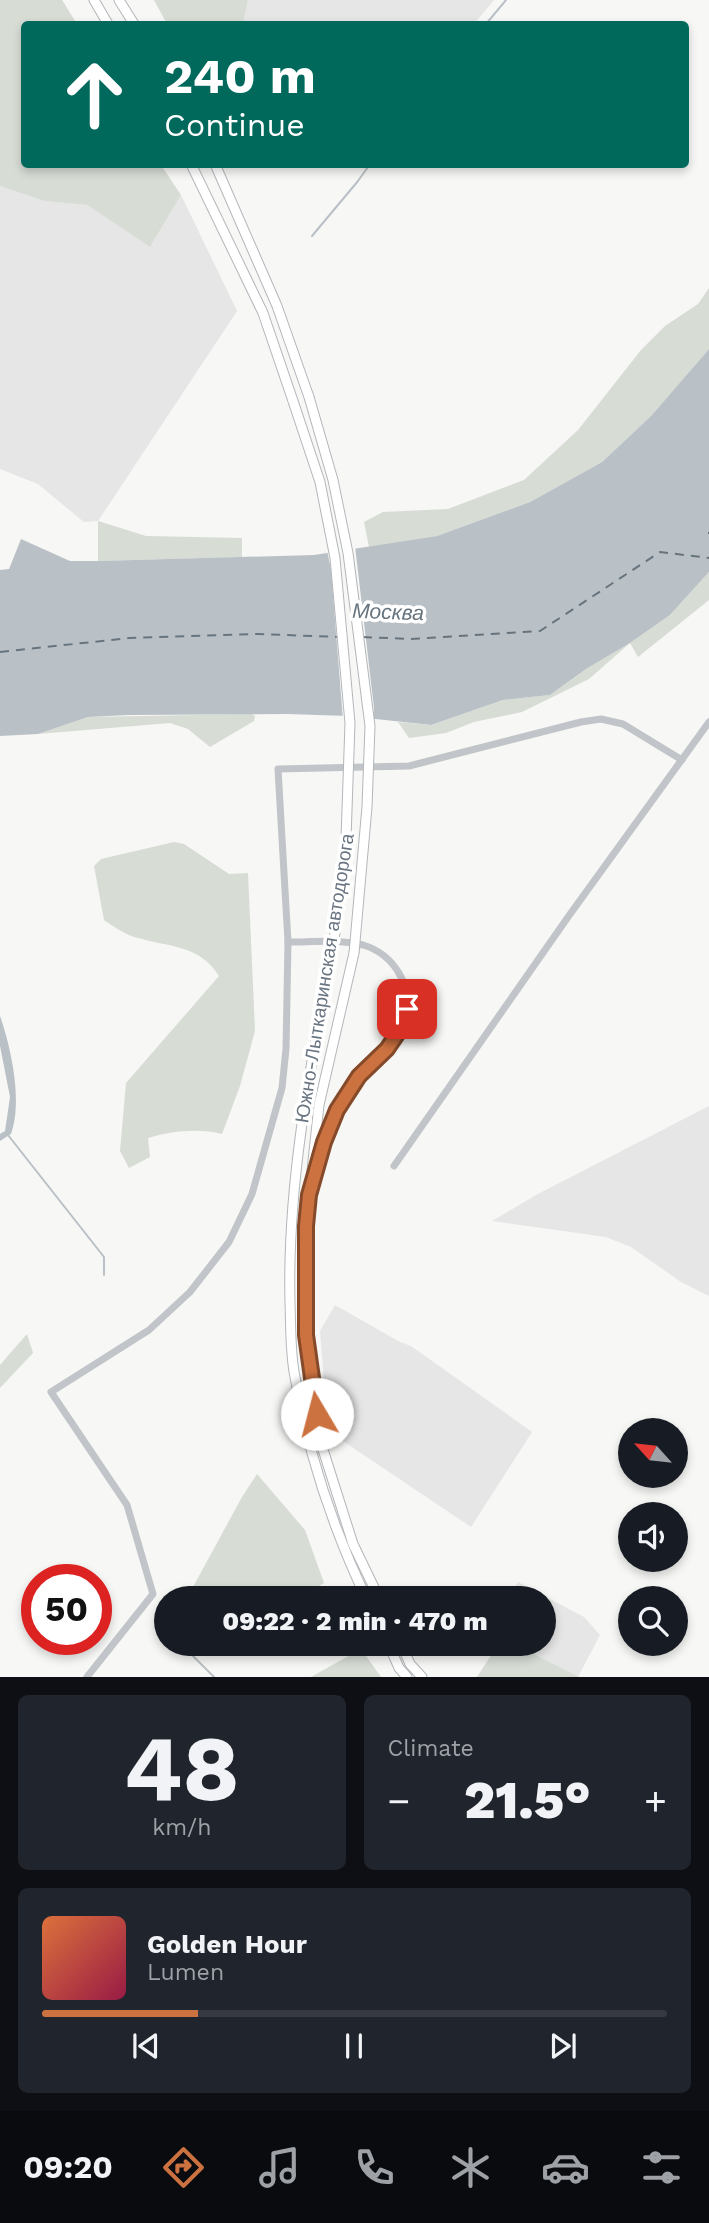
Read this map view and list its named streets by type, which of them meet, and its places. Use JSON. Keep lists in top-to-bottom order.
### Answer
{
  "streets": {
    "main road": ["Южно-Лыткаринская автодорога"]
  },
  "water": ["Москва"],
  "north": "top left",
  "page": {
    "turn": ["240 m", "Continue"],
    "limit": "50",
    "trip": "09:22 · 2 min · 470 m",
    "tile": [
      ["48", "km/h"],
      "Climate"
    ],
    "heat": ["−", "21.5°", "+"],
    "song": ["Golden Hour", "Lumen"],
    "tabs": "09:20"
  }
}
